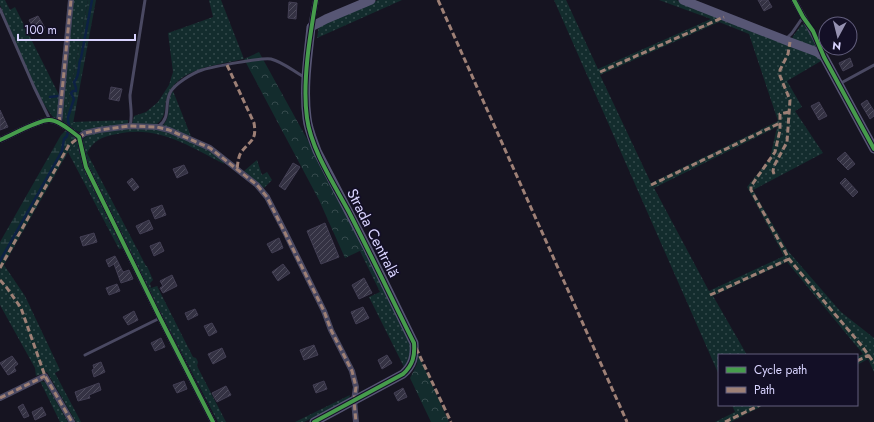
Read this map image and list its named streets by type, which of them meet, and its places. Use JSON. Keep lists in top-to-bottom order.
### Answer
{
  "streets": {
    "street": ["Strada Centrală"]
  },
  "legend": ["Cycle path", "Path"],
  "scale_bar": "100 m",
  "north": "bottom"
}
